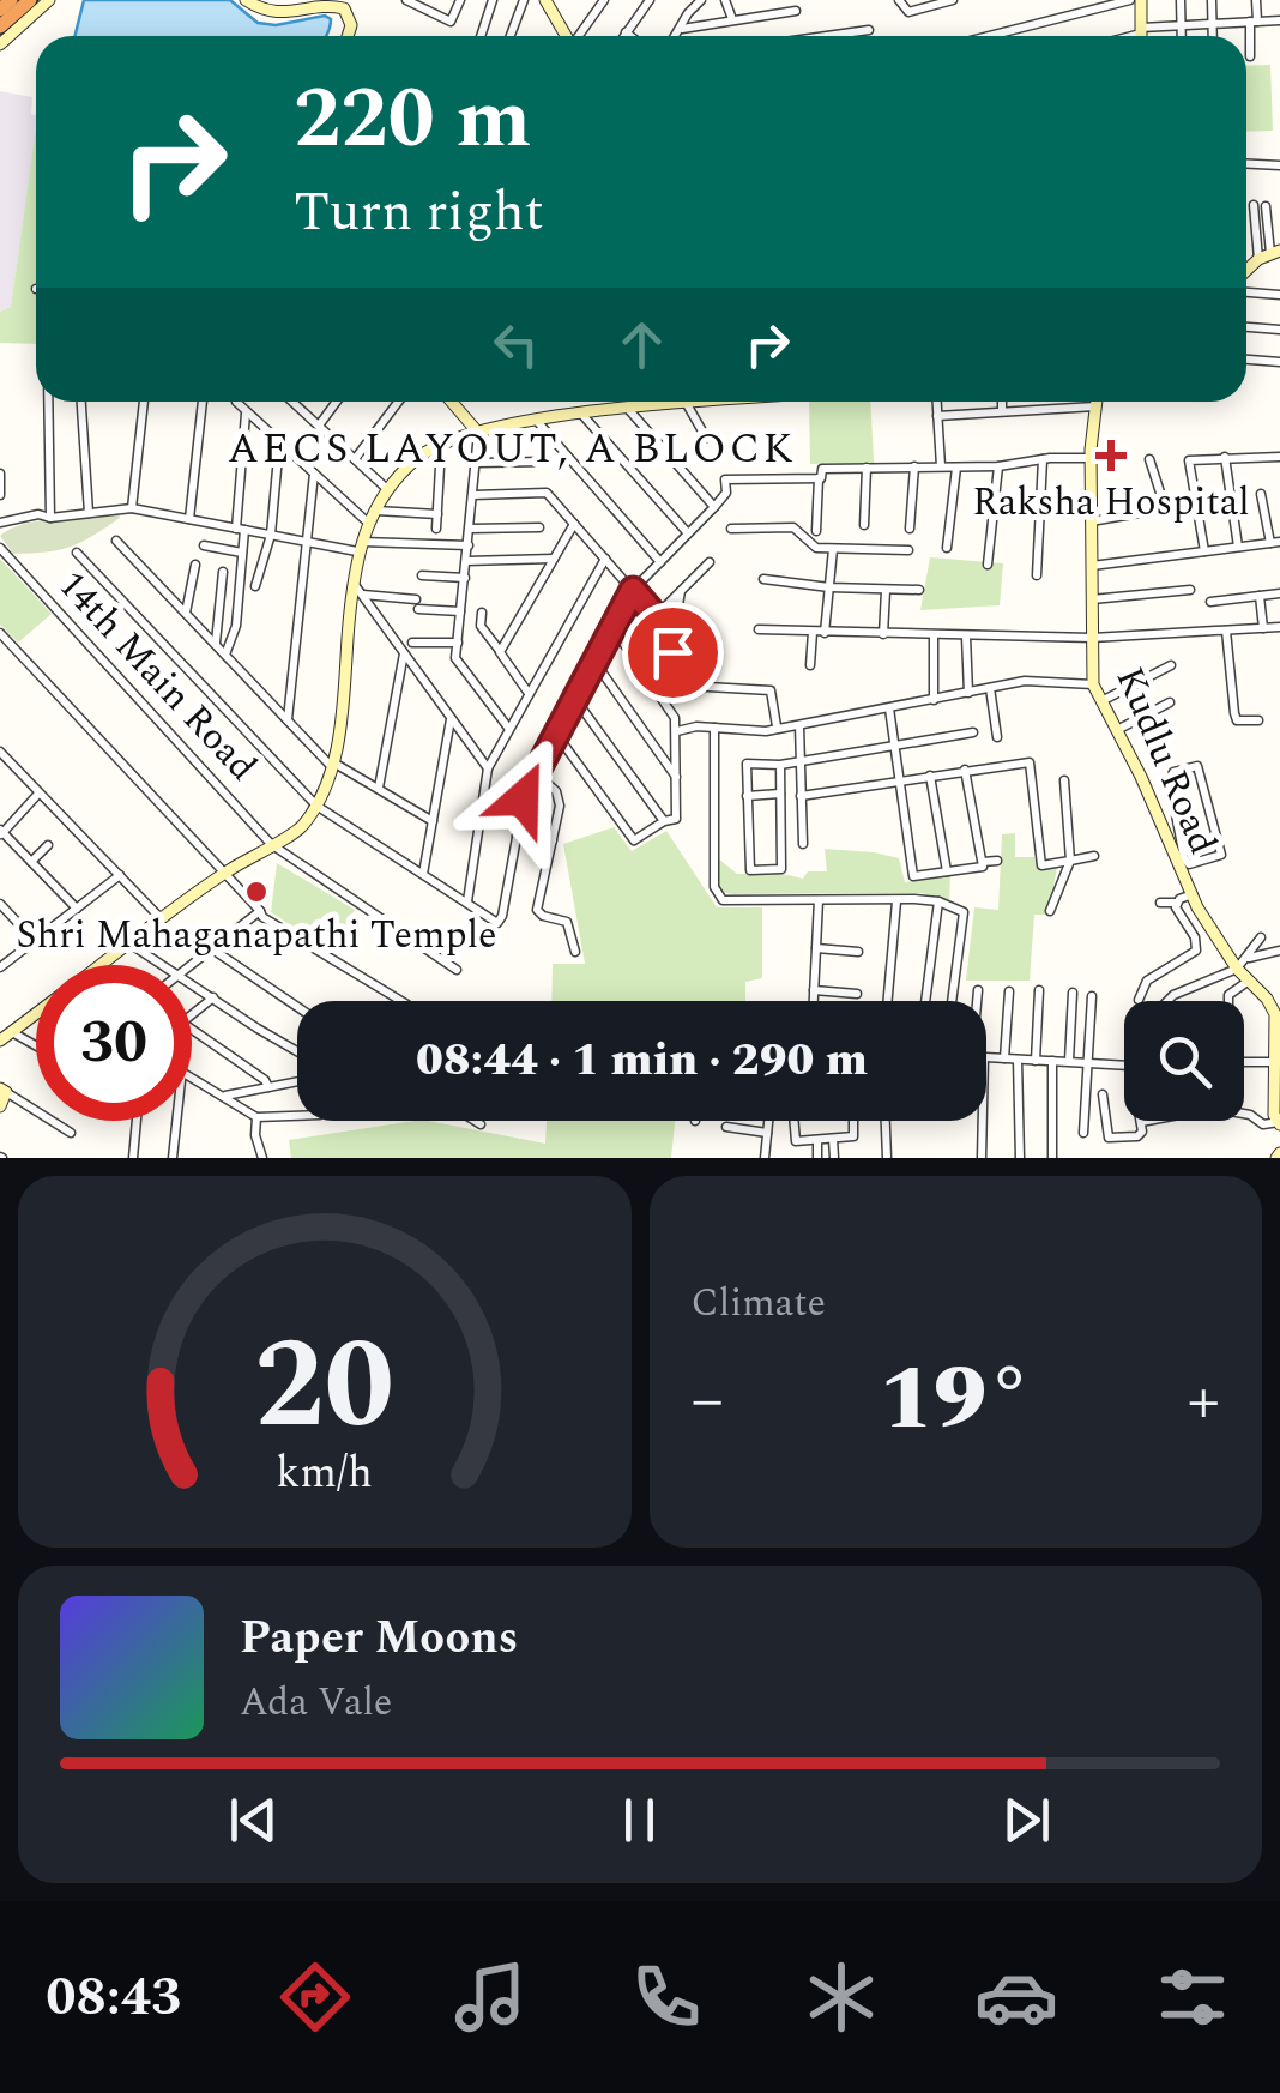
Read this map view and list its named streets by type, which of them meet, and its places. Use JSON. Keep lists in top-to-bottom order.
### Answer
{
  "streets": {
    "street": ["14th Main Road", "Kudlu Road"]
  },
  "districts": ["AECS LAYOUT, A BLOCK"],
  "places": {
    "health": ["Raksha Hospital"],
    "other": ["Shri Mahaganapathi Temple"]
  },
  "page": {
    "turn": ["220 m", "Turn right"],
    "limit": "30",
    "trip": "08:44 · 1 min · 290 m",
    "tile": "Climate",
    "heat": ["−", "19°", "+"],
    "song": ["Paper Moons", "Ada Vale"],
    "tabs": "08:43",
    "gauge": ["20", "km/h"]
  }
}
